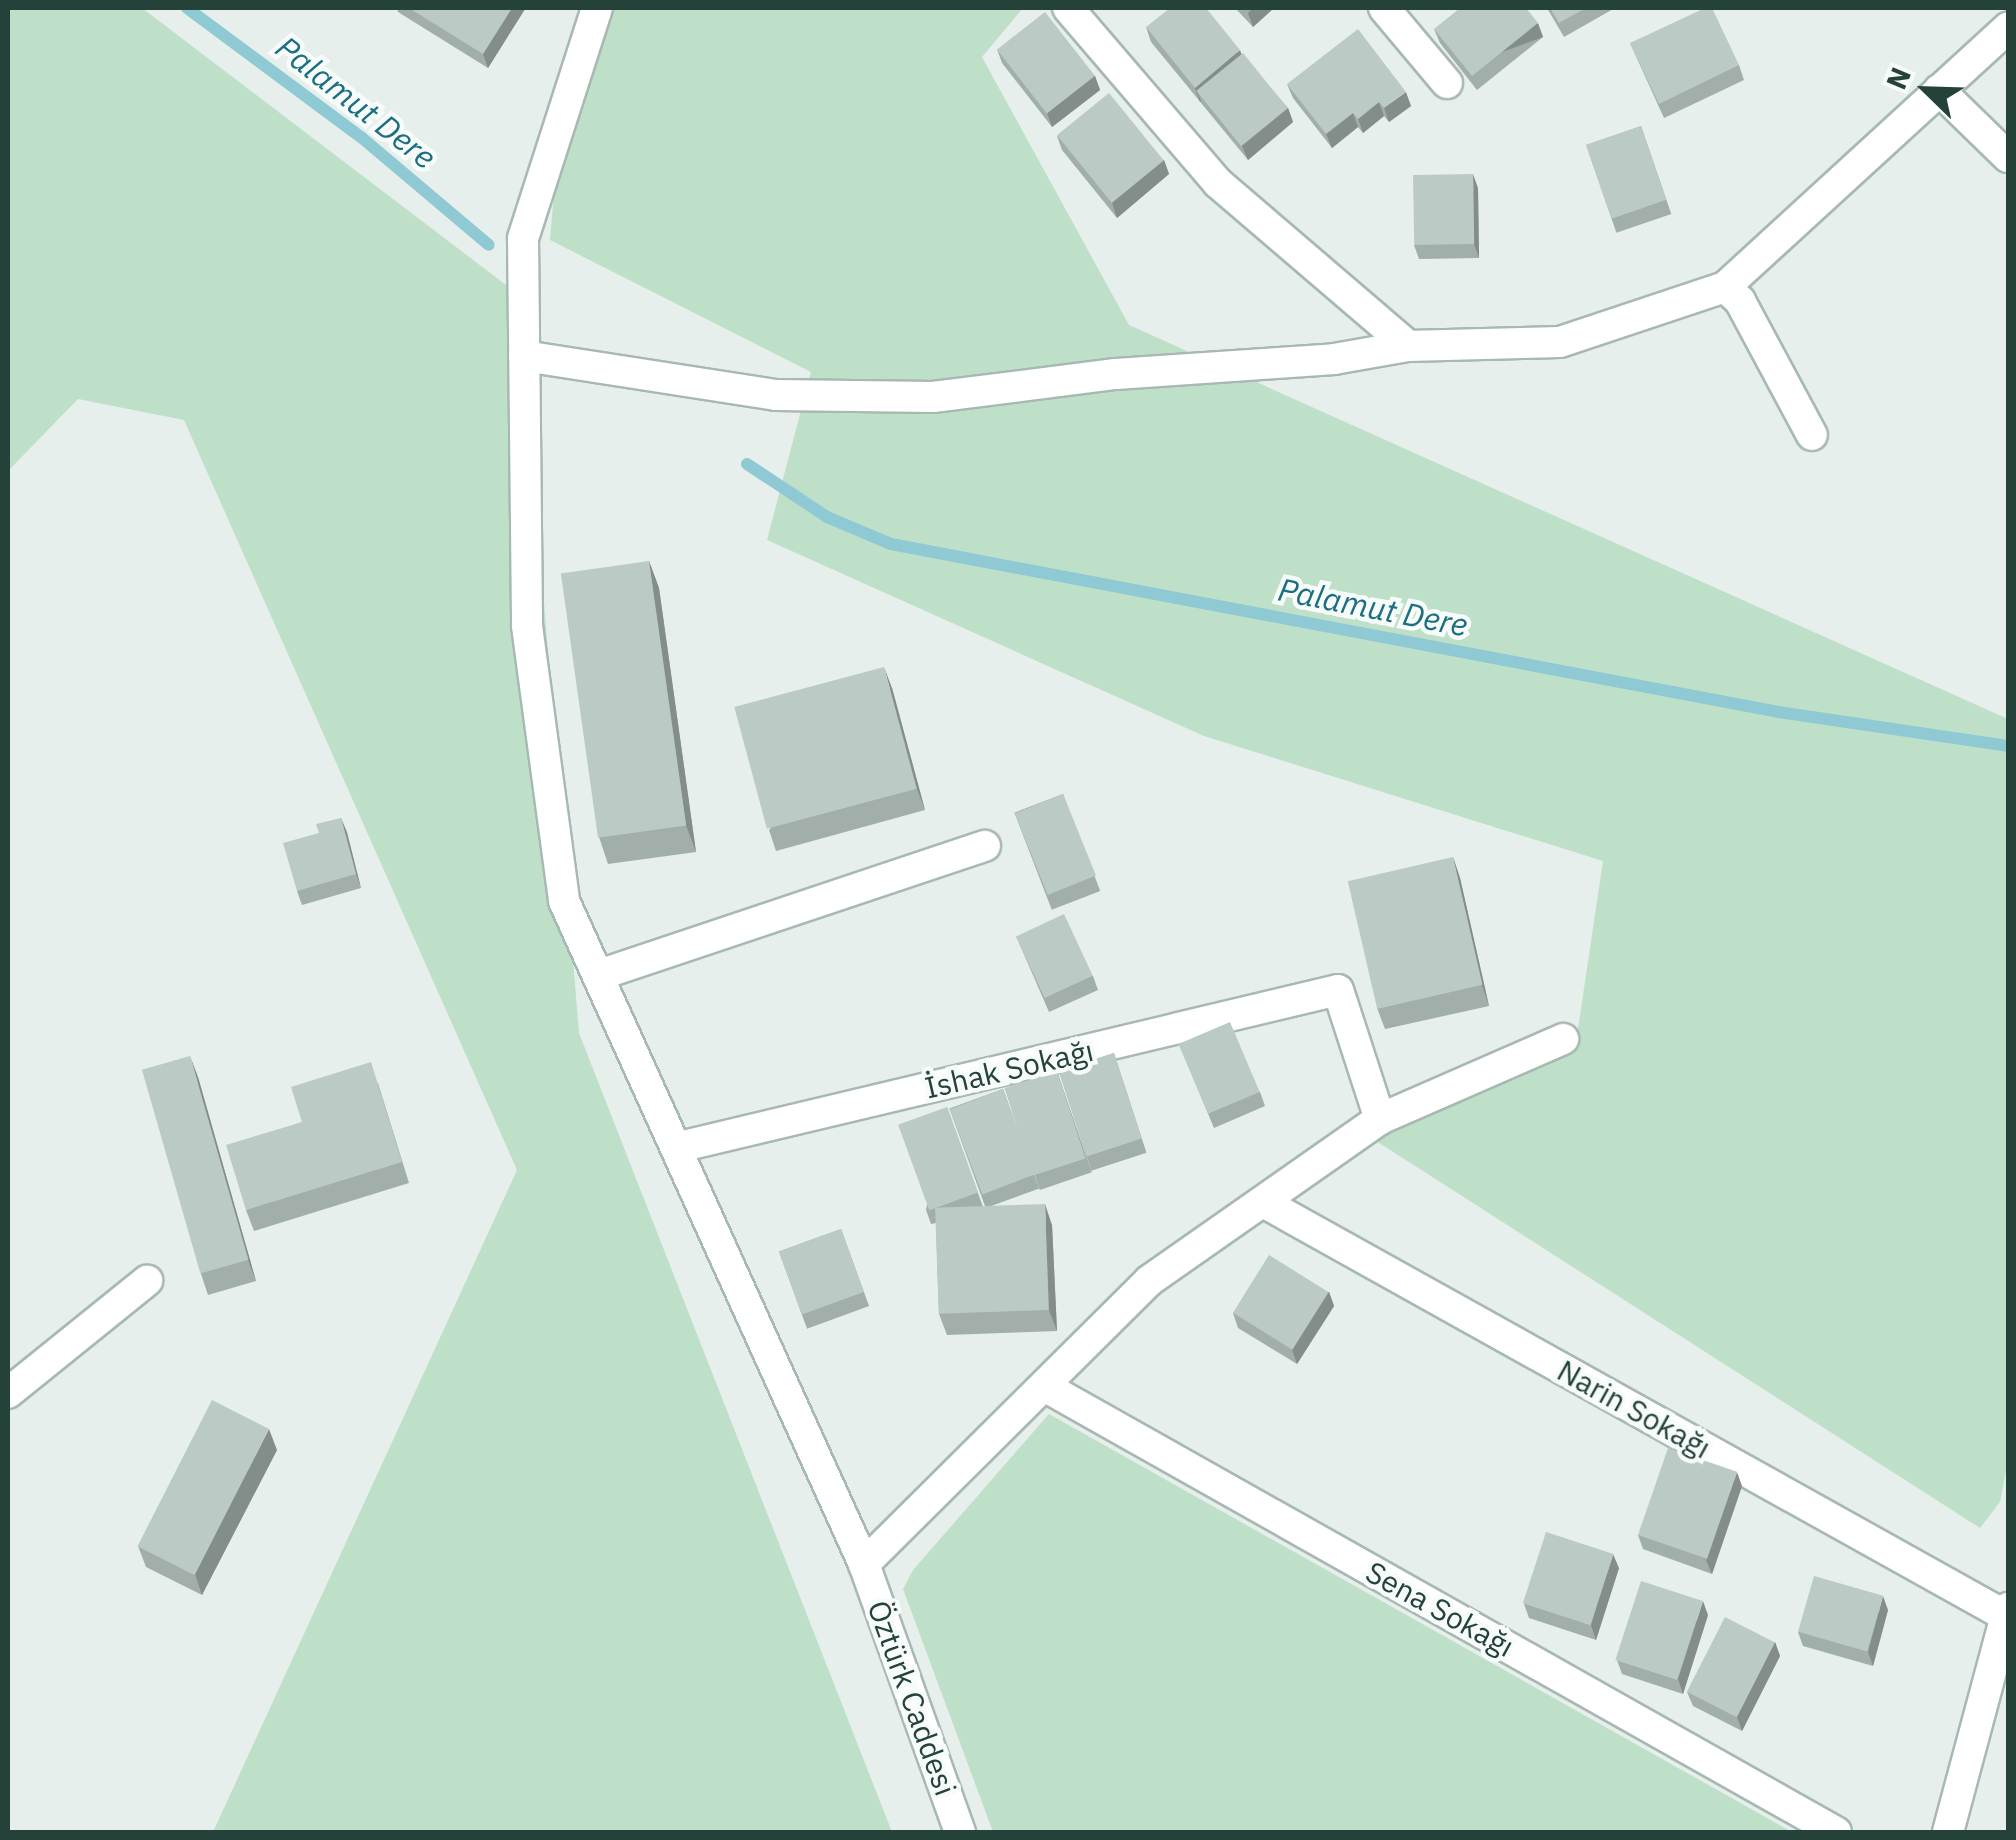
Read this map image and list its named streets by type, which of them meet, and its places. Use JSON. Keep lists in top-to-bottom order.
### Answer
{
  "streets": {
    "street": [
      "İshak Sokağı",
      "Narin Sokağı",
      "Sena Sokağı",
      "Öztürk Caddesi"
    ]
  },
  "crossings": [
    ["İshak Sokağı", "Öztürk Caddesi"]
  ],
  "water": ["Palamut Dere"],
  "north": "top left"
}
